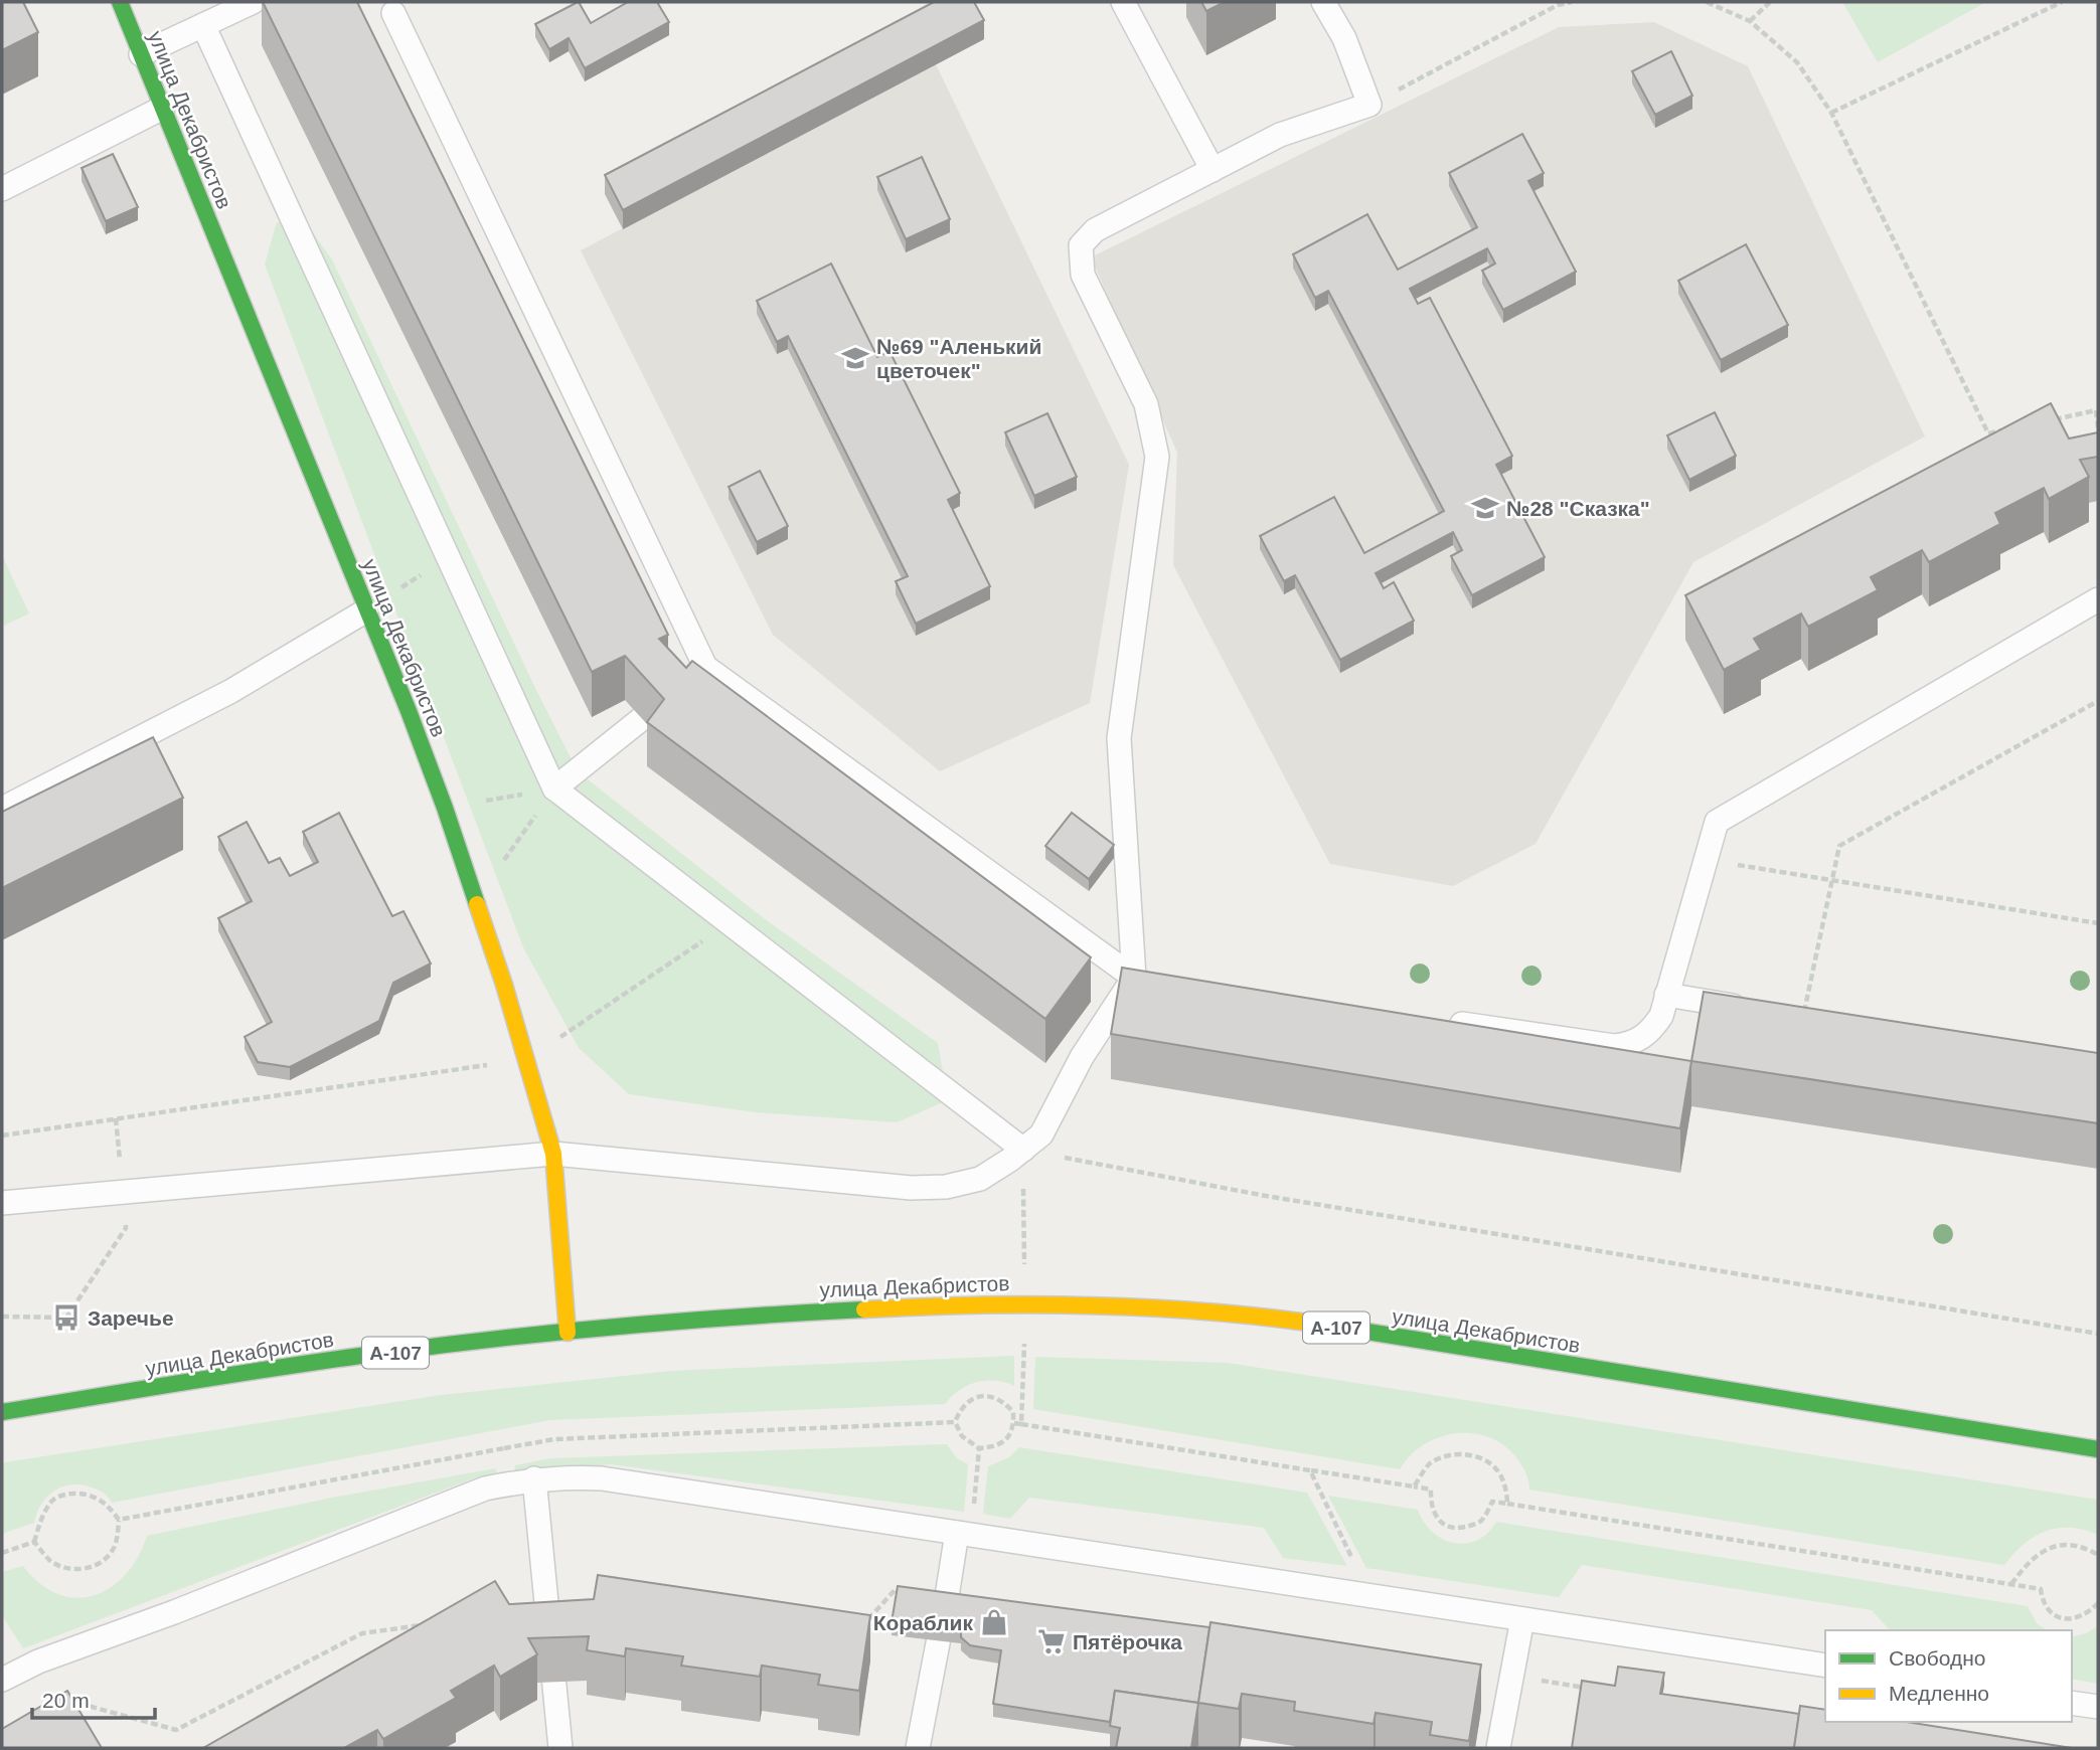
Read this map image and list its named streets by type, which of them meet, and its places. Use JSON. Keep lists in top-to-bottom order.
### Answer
{
  "streets": {
    "main road": ["улица Декабристов", "А-107"]
  },
  "places": {
    "school or university": ["№69 \"Аленький цветочек\"", "№28 \"Сказка\""],
    "bus stop": ["Заречье"],
    "shop": ["Кораблик"],
    "supermarket": ["Пятёрочка"]
  },
  "legend": ["Свободно", "Медленно"],
  "scale_bar": "20 m"
}
